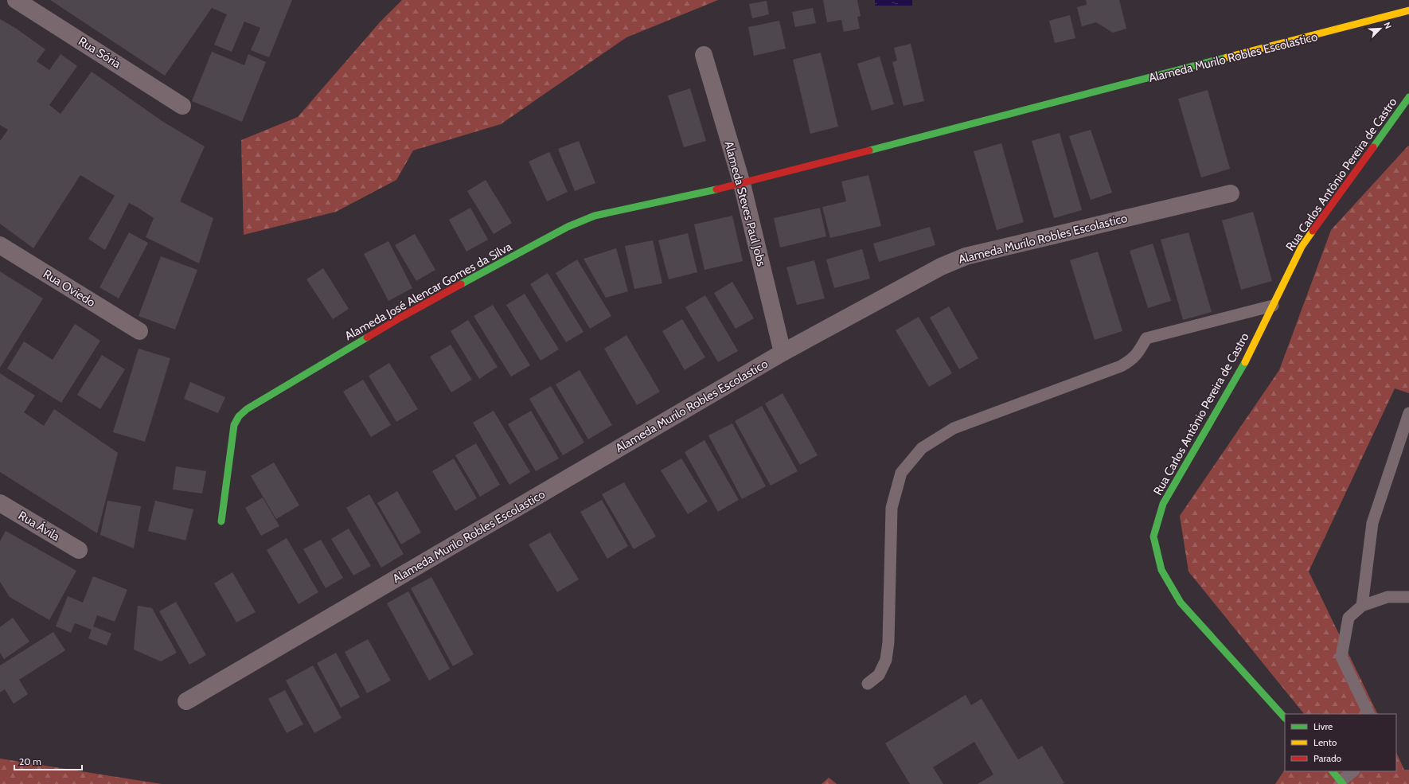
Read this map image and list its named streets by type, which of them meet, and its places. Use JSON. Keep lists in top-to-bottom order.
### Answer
{
  "streets": {
    "street": [
      "Rua Sória",
      "Alameda Murilo Robles Escolastico",
      "Rua Carlos Antônio Pereira de Castro",
      "Alameda Steves Paul Jobs",
      "Rua Oviedo",
      "Alameda José Alencar Gomes da Silva",
      "Rua Ávila"
    ]
  },
  "crossings": [
    ["Alameda Murilo Robles Escolastico", "Alameda Steves Paul Jobs"],
    ["Alameda Murilo Robles Escolastico", "Alameda José Alencar Gomes da Silva"],
    ["Alameda Steves Paul Jobs", "Alameda José Alencar Gomes da Silva"]
  ],
  "legend": ["Livre", "Lento", "Parado"],
  "scale_bar": "20 m",
  "north": "top right"
}
